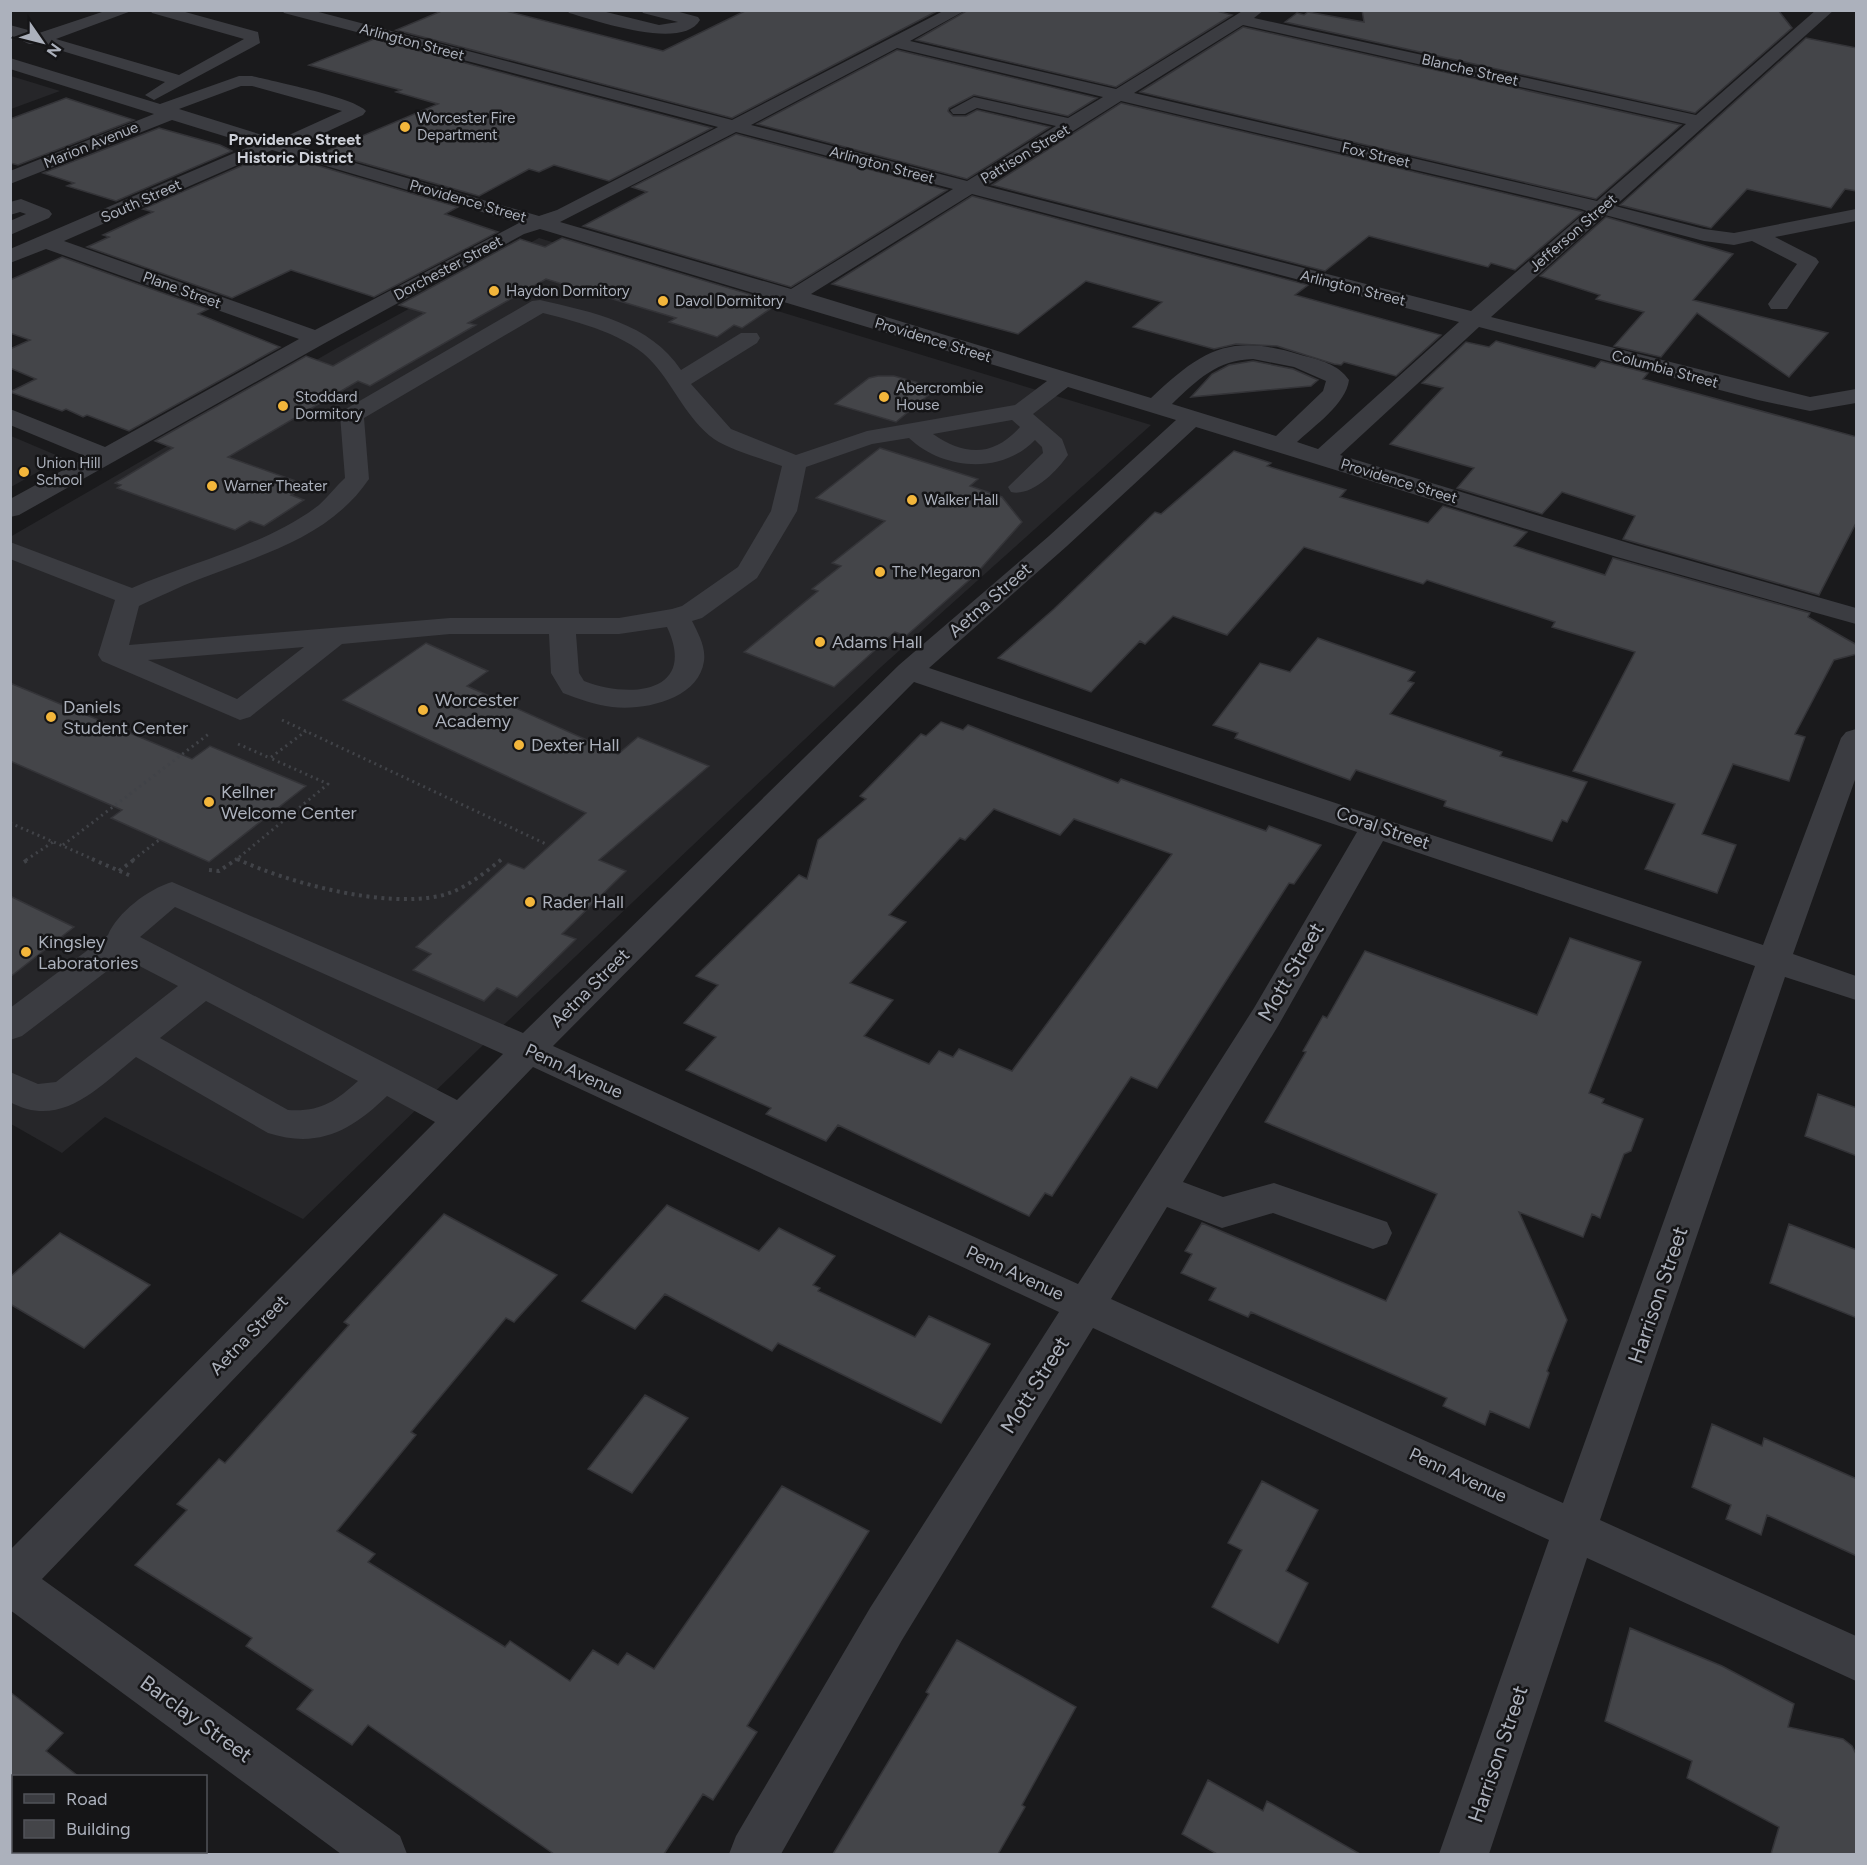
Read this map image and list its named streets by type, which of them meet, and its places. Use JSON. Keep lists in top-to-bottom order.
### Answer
{
  "streets": {
    "street": [
      "Arlington Street",
      "Blanche Street",
      "Marion Avenue",
      "Pattison Street",
      "Fox Street",
      "South Street",
      "Providence Street",
      "Jefferson Street",
      "Dorchester Street",
      "Plane Street",
      "Columbia Street",
      "Aetna Street",
      "Coral Street",
      "Mott Street",
      "Penn Avenue",
      "Harrison Street",
      "Barclay Street"
    ]
  },
  "crossings": [
    ["Arlington Street", "Pattison Street"],
    ["Arlington Street", "Jefferson Street"],
    ["Arlington Street", "Dorchester Street"],
    ["Arlington Street", "Columbia Street"],
    ["Blanche Street", "Pattison Street"],
    ["Blanche Street", "Jefferson Street"],
    ["Marion Avenue", "South Street"],
    ["Marion Avenue", "Providence Street"],
    ["Pattison Street", "Fox Street"],
    ["Pattison Street", "Providence Street"],
    ["Fox Street", "Jefferson Street"],
    ["Fox Street", "Dorchester Street"],
    ["South Street", "Providence Street"],
    ["South Street", "Plane Street"],
    ["Providence Street", "Jefferson Street"],
    ["Providence Street", "Dorchester Street"],
    ["Providence Street", "Aetna Street"],
    ["Jefferson Street", "Columbia Street"],
    ["Dorchester Street", "Plane Street"],
    ["Aetna Street", "Coral Street"],
    ["Aetna Street", "Penn Avenue"],
    ["Aetna Street", "Barclay Street"],
    ["Coral Street", "Mott Street"],
    ["Coral Street", "Harrison Street"],
    ["Mott Street", "Penn Avenue"],
    ["Penn Avenue", "Harrison Street"]
  ],
  "districts": ["Providence Street Historic District"],
  "places": [
    "Worcester Fire Department",
    "Haydon Dormitory",
    "Davol Dormitory",
    "Abercrombie House",
    "Stoddard Dormitory",
    "Union Hill School",
    "Warner Theater",
    "Walker Hall",
    "The Megaron",
    "Adams Hall",
    "Worcester Academy",
    "Daniels Student Center",
    "Dexter Hall",
    "Kellner Welcome Center",
    "Rader Hall",
    "Kingsley Laboratories"
  ],
  "legend": ["Road", "Building"],
  "north": "bottom right"
}
